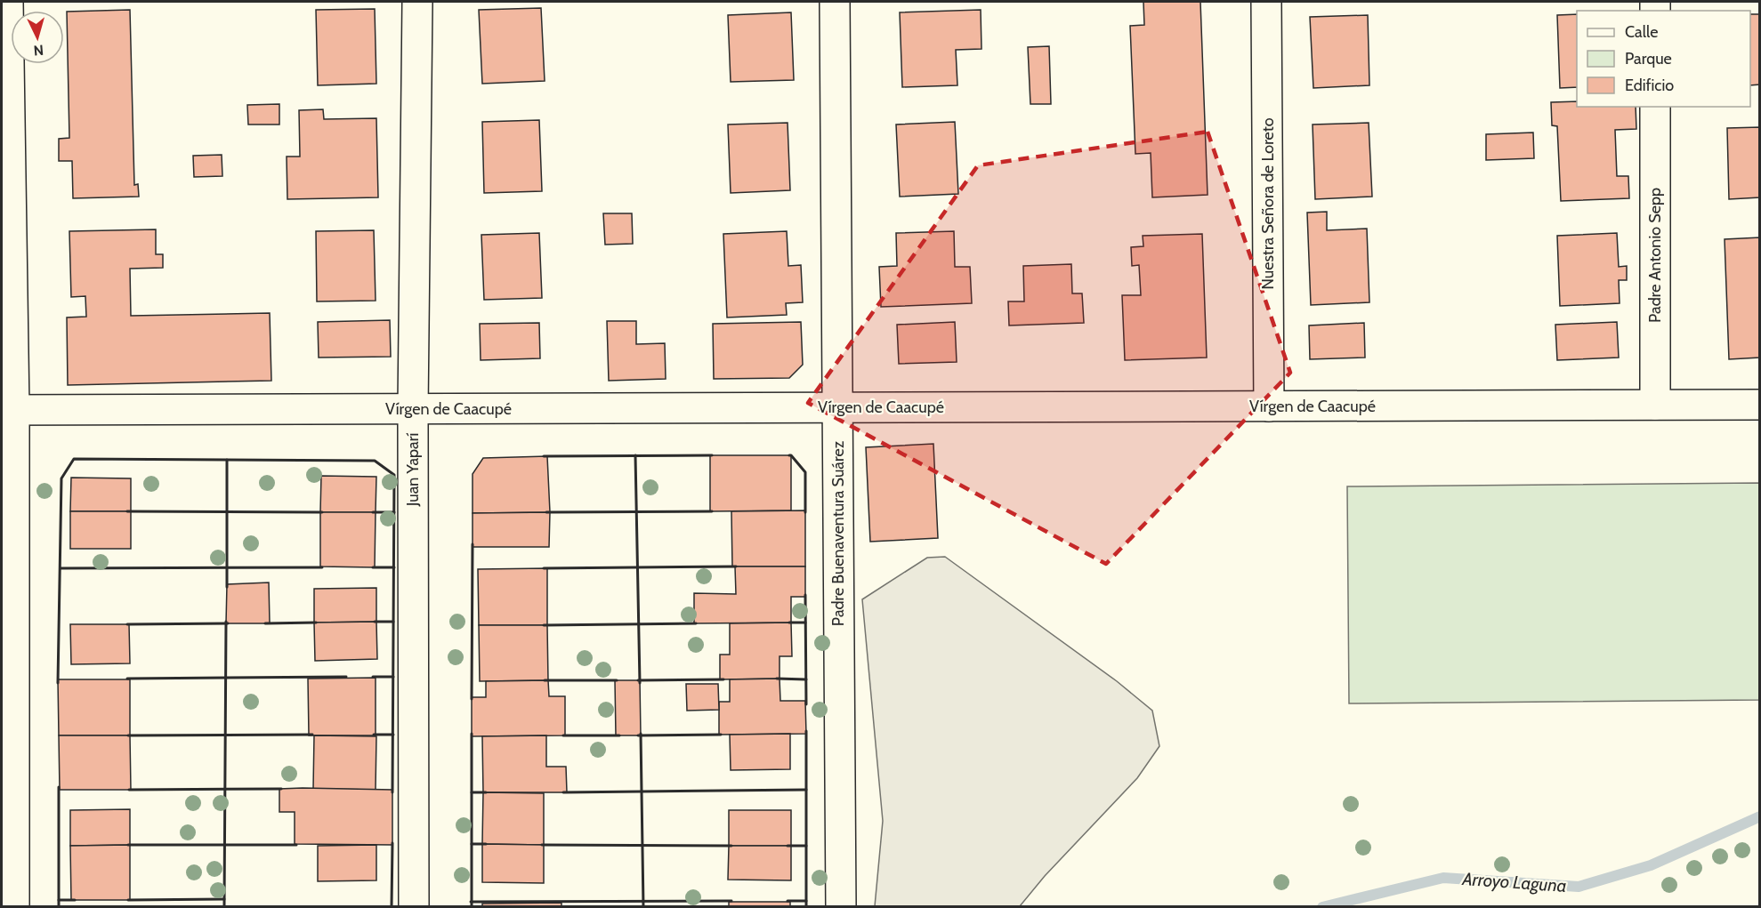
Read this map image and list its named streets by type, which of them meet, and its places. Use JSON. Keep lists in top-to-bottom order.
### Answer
{
  "streets": {
    "street": [
      "Nuestra Señora de Loreto",
      "Padre Antonio Sepp",
      "Vírgen de Caacupé",
      "Juan Yaparí",
      "Padre Buenaventura Suárez"
    ]
  },
  "crossings": [
    ["Nuestra Señora de Loreto", "Vírgen de Caacupé"],
    ["Padre Antonio Sepp", "Vírgen de Caacupé"],
    ["Vírgen de Caacupé", "Juan Yaparí"],
    ["Vírgen de Caacupé", "Padre Buenaventura Suárez"]
  ],
  "water": ["Arroyo Laguna"],
  "legend": ["Calle", "Parque", "Edificio"],
  "north": "bottom"
}
